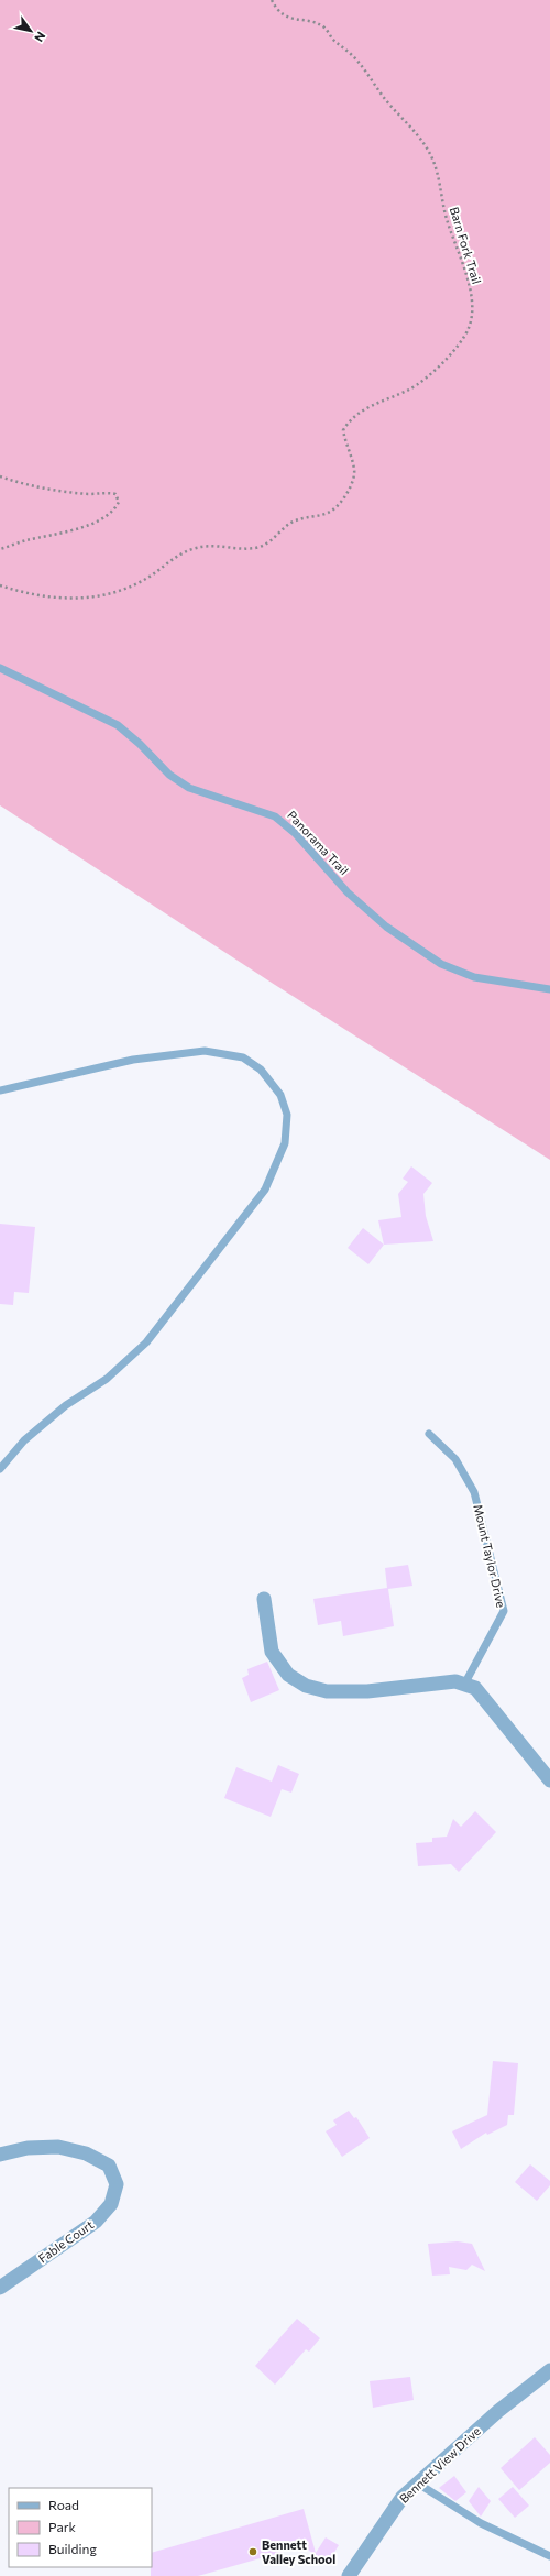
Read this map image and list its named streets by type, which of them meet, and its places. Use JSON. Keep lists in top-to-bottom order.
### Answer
{
  "streets": {
    "street": ["Fable Court", "Bennett View Drive"],
    "lane": ["Panorama Trail", "Mount Taylor Drive"],
    "path": ["Barn Fork Trail"]
  },
  "places": ["Bennett Valley School"],
  "legend": ["Road", "Park", "Building"],
  "north": "bottom right"
}
